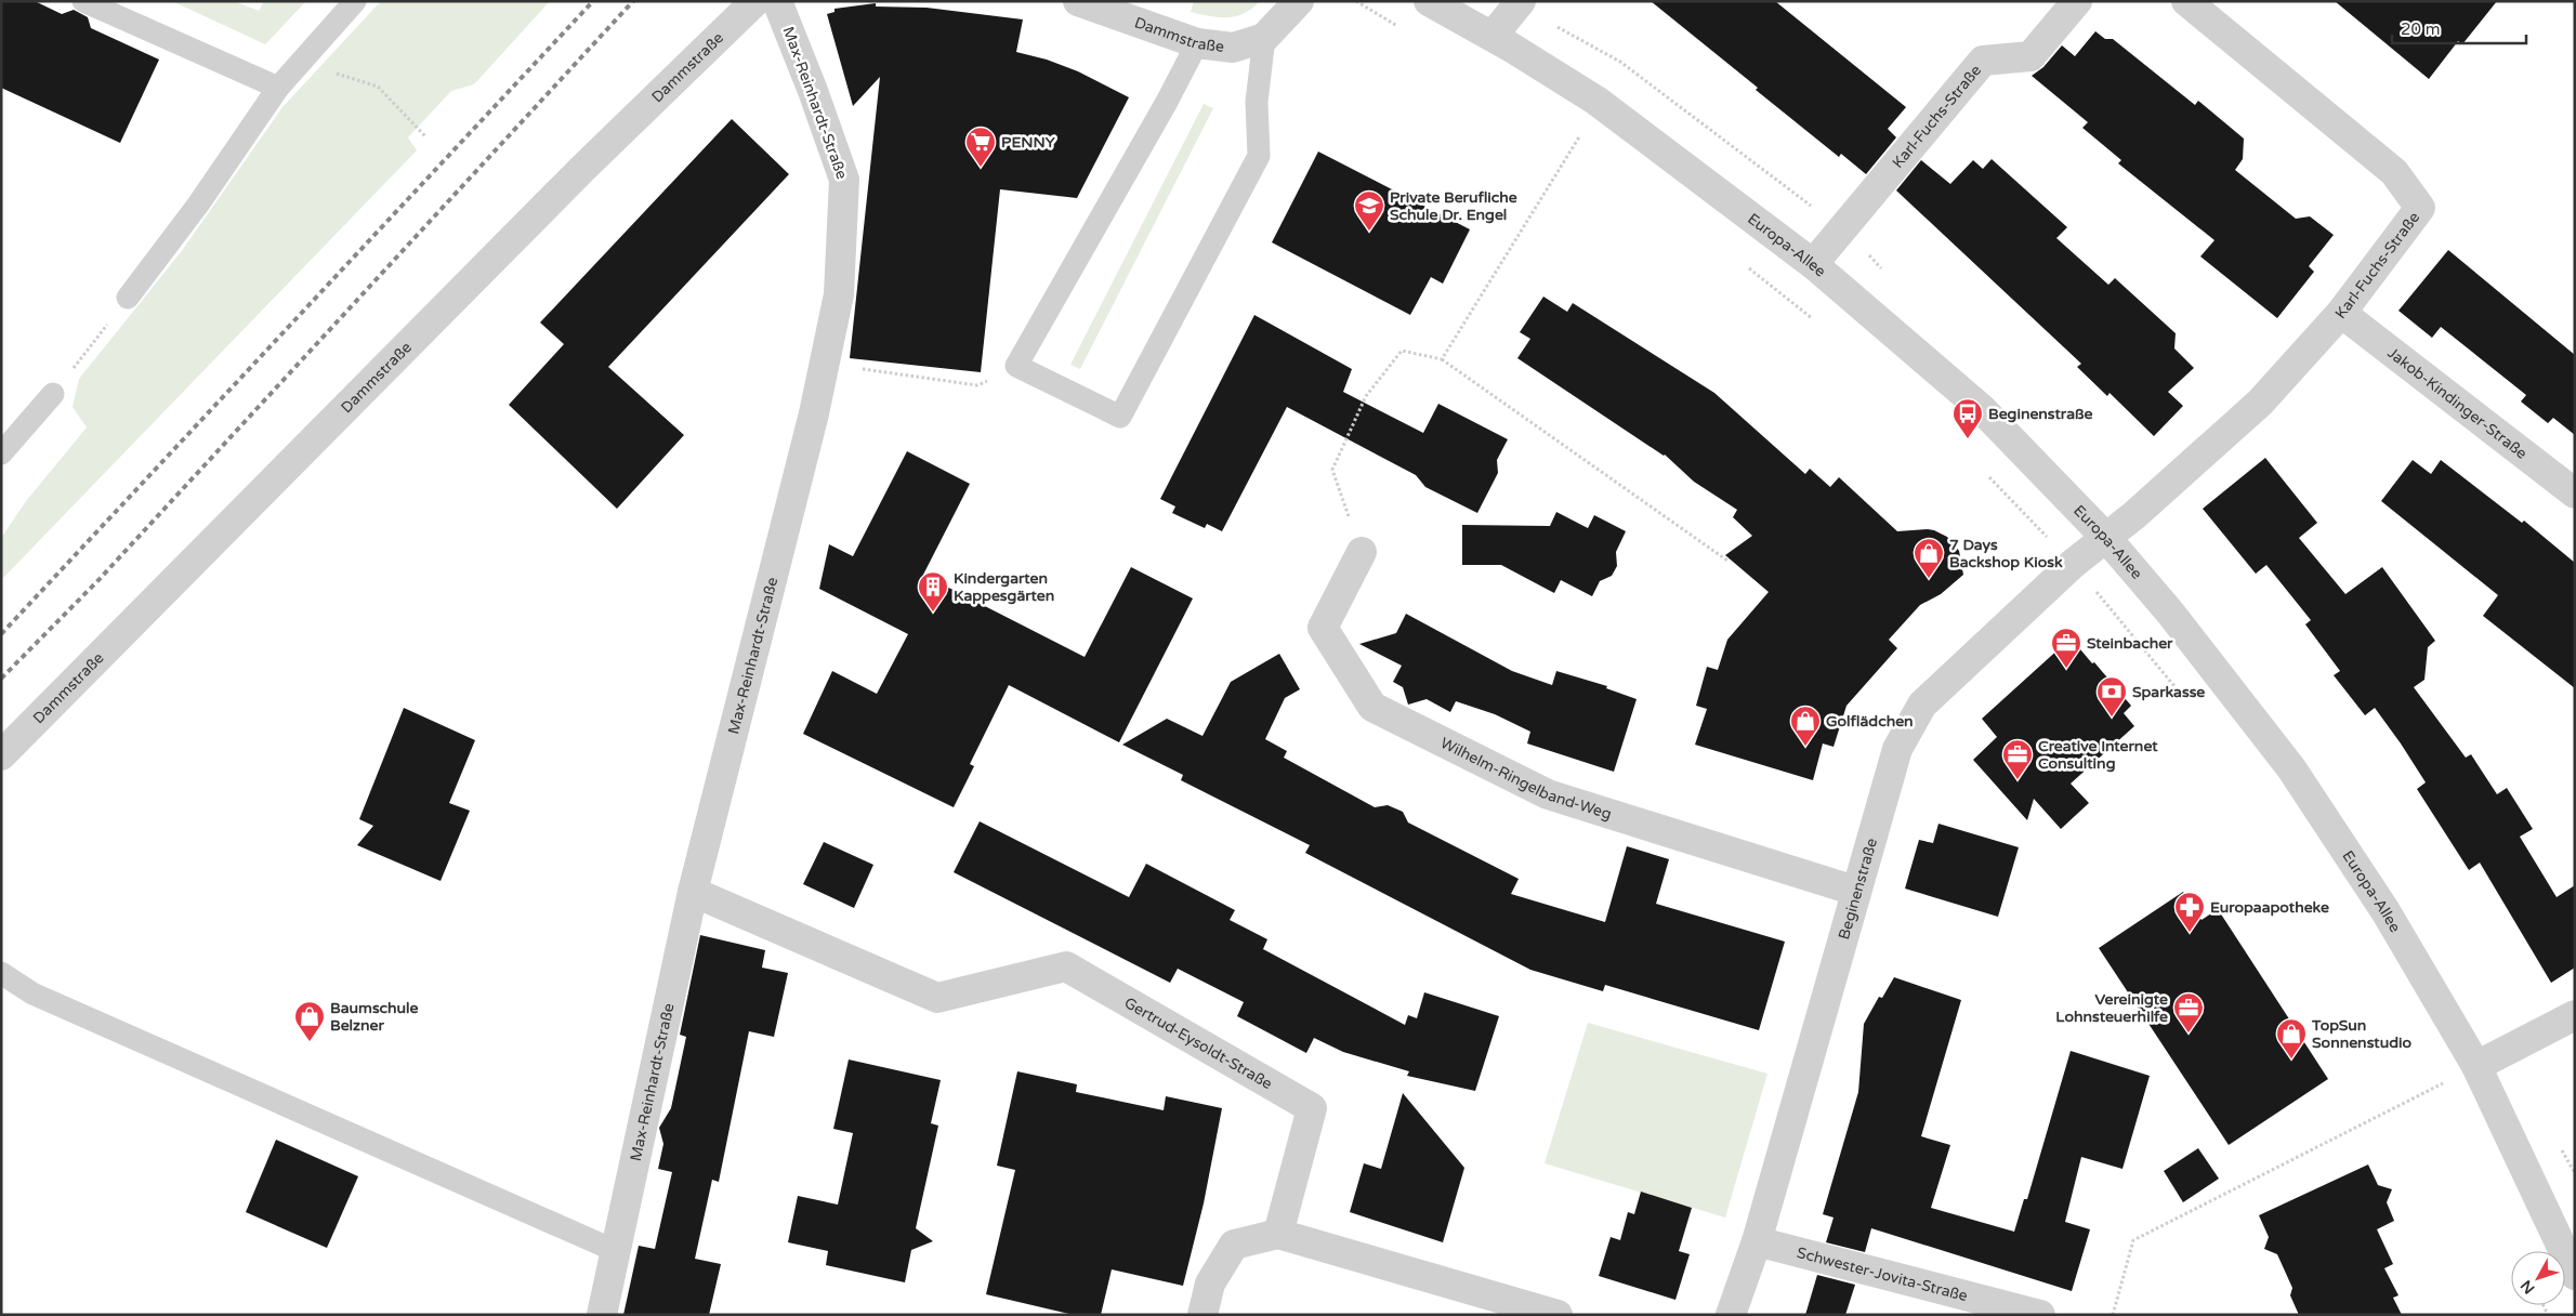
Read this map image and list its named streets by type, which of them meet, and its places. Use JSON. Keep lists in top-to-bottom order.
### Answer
{
  "streets": {
    "street": [
      "Dammstraße",
      "Max-Reinhardt-Straße",
      "Karl-Fuchs-Straße",
      "Europa-Allee",
      "Jakob-Kindinger-Straße",
      "Wilhelm-Ringelband-Weg",
      "Beginenstraße",
      "Gertrud-Eysoldt-Straße",
      "Schwester-Jovita-Straße"
    ]
  },
  "crossings": [
    ["Max-Reinhardt-Straße", "Gertrud-Eysoldt-Straße"],
    ["Karl-Fuchs-Straße", "Europa-Allee"],
    ["Karl-Fuchs-Straße", "Jakob-Kindinger-Straße"],
    ["Karl-Fuchs-Straße", "Beginenstraße"],
    ["Europa-Allee", "Beginenstraße"],
    ["Wilhelm-Ringelband-Weg", "Beginenstraße"],
    ["Beginenstraße", "Schwester-Jovita-Straße"]
  ],
  "places": {
    "supermarket": ["PENNY"],
    "school or university": ["Private Berufliche Schule Dr. Engel"],
    "bus stop": ["Beginenstraße"],
    "shop": [
      "7 Days Backshop Kiosk",
      "Golflädchen",
      "Baumschule Belzner",
      "TopSun Sonnenstudio"
    ],
    "building": ["Kindergarten Kappesgärten"],
    "office": ["Steinbacher", "Creative Internet Consulting", "Vereinigte Lohnsteuerhilfe"],
    "bank": ["Sparkasse"],
    "pharmacy": ["Europaapotheke"]
  },
  "scale_bar": "20 m",
  "north": "bottom left"
}
